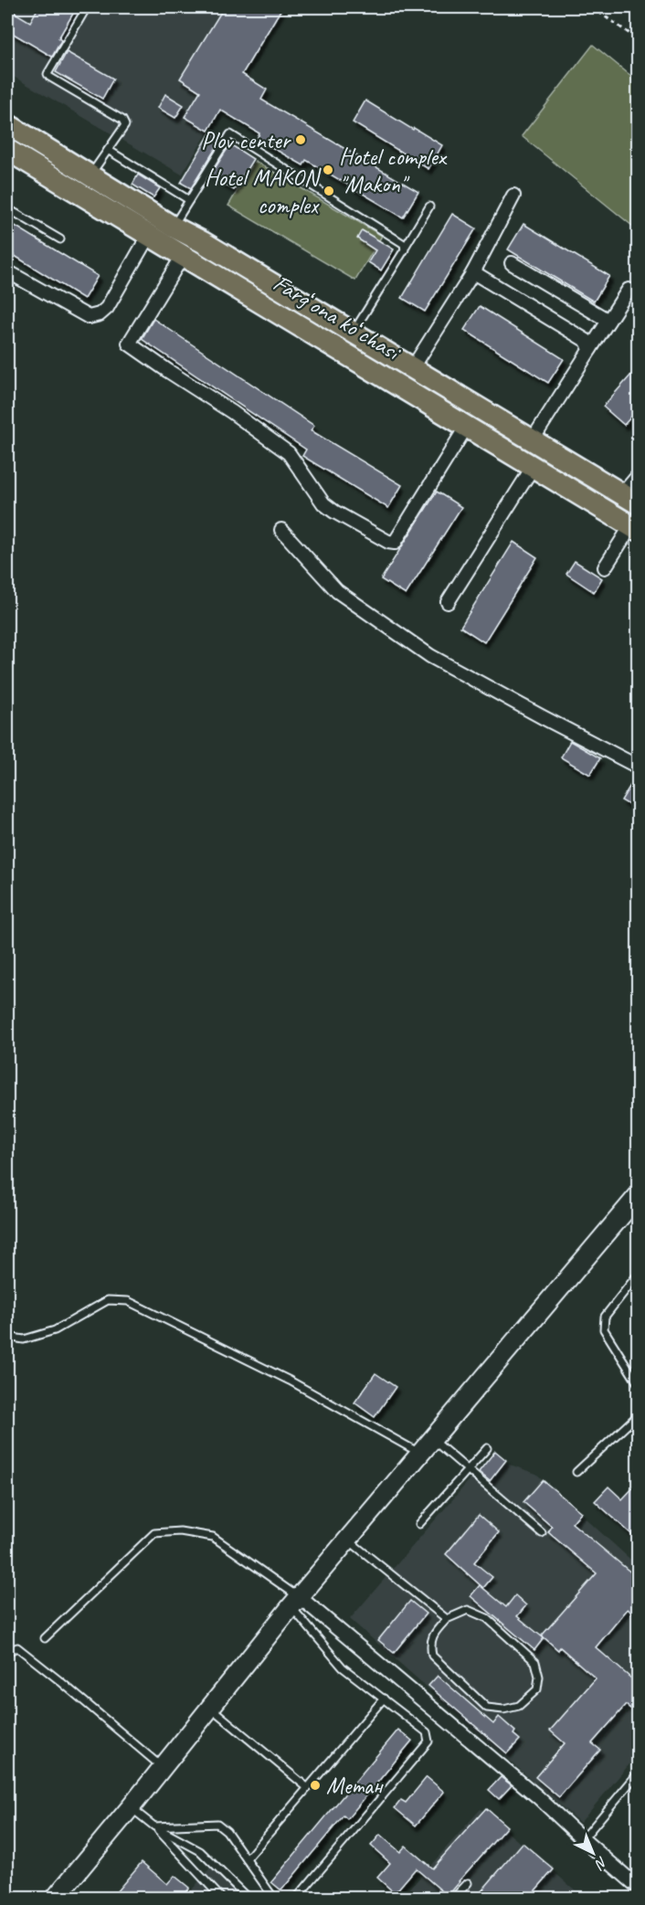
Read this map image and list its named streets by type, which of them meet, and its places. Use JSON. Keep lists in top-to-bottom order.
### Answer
{
  "streets": {
    "main road": ["Fargʻona koʻchasi"]
  },
  "places": [
    "Plov center",
    "Hotel complex \"Makon\"",
    "Hotel MAKON complex",
    "Метан"
  ],
  "north": "bottom right"
}
